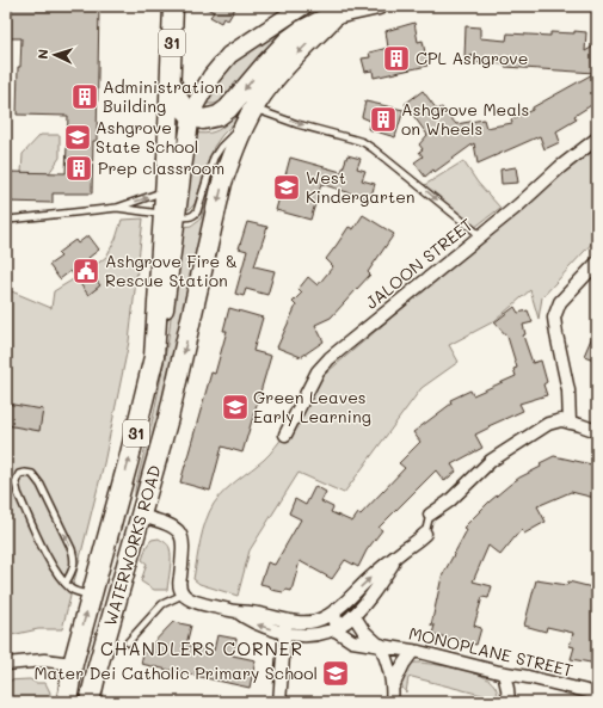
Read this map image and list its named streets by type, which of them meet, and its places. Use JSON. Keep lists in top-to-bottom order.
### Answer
{
  "streets": {
    "main road": ["31", "WATERWORKS ROAD"],
    "street": ["JALOON STREET", "MONOPLANE STREET"]
  },
  "crossings": [
    ["31", "WATERWORKS ROAD"]
  ],
  "districts": ["CHANDLERS CORNER"],
  "places": {
    "building": [
      "CPL Ashgrove",
      "Administration Building",
      "Ashgrove Meals on Wheels",
      "Prep classroom"
    ],
    "school or university": [
      "Ashgrove State School",
      "West Kindergarten",
      "Green Leaves Early Learning",
      "Mater Dei Catholic Primary School"
    ],
    "public building": ["Ashgrove Fire & Rescue Station"]
  },
  "north": "left"
}
